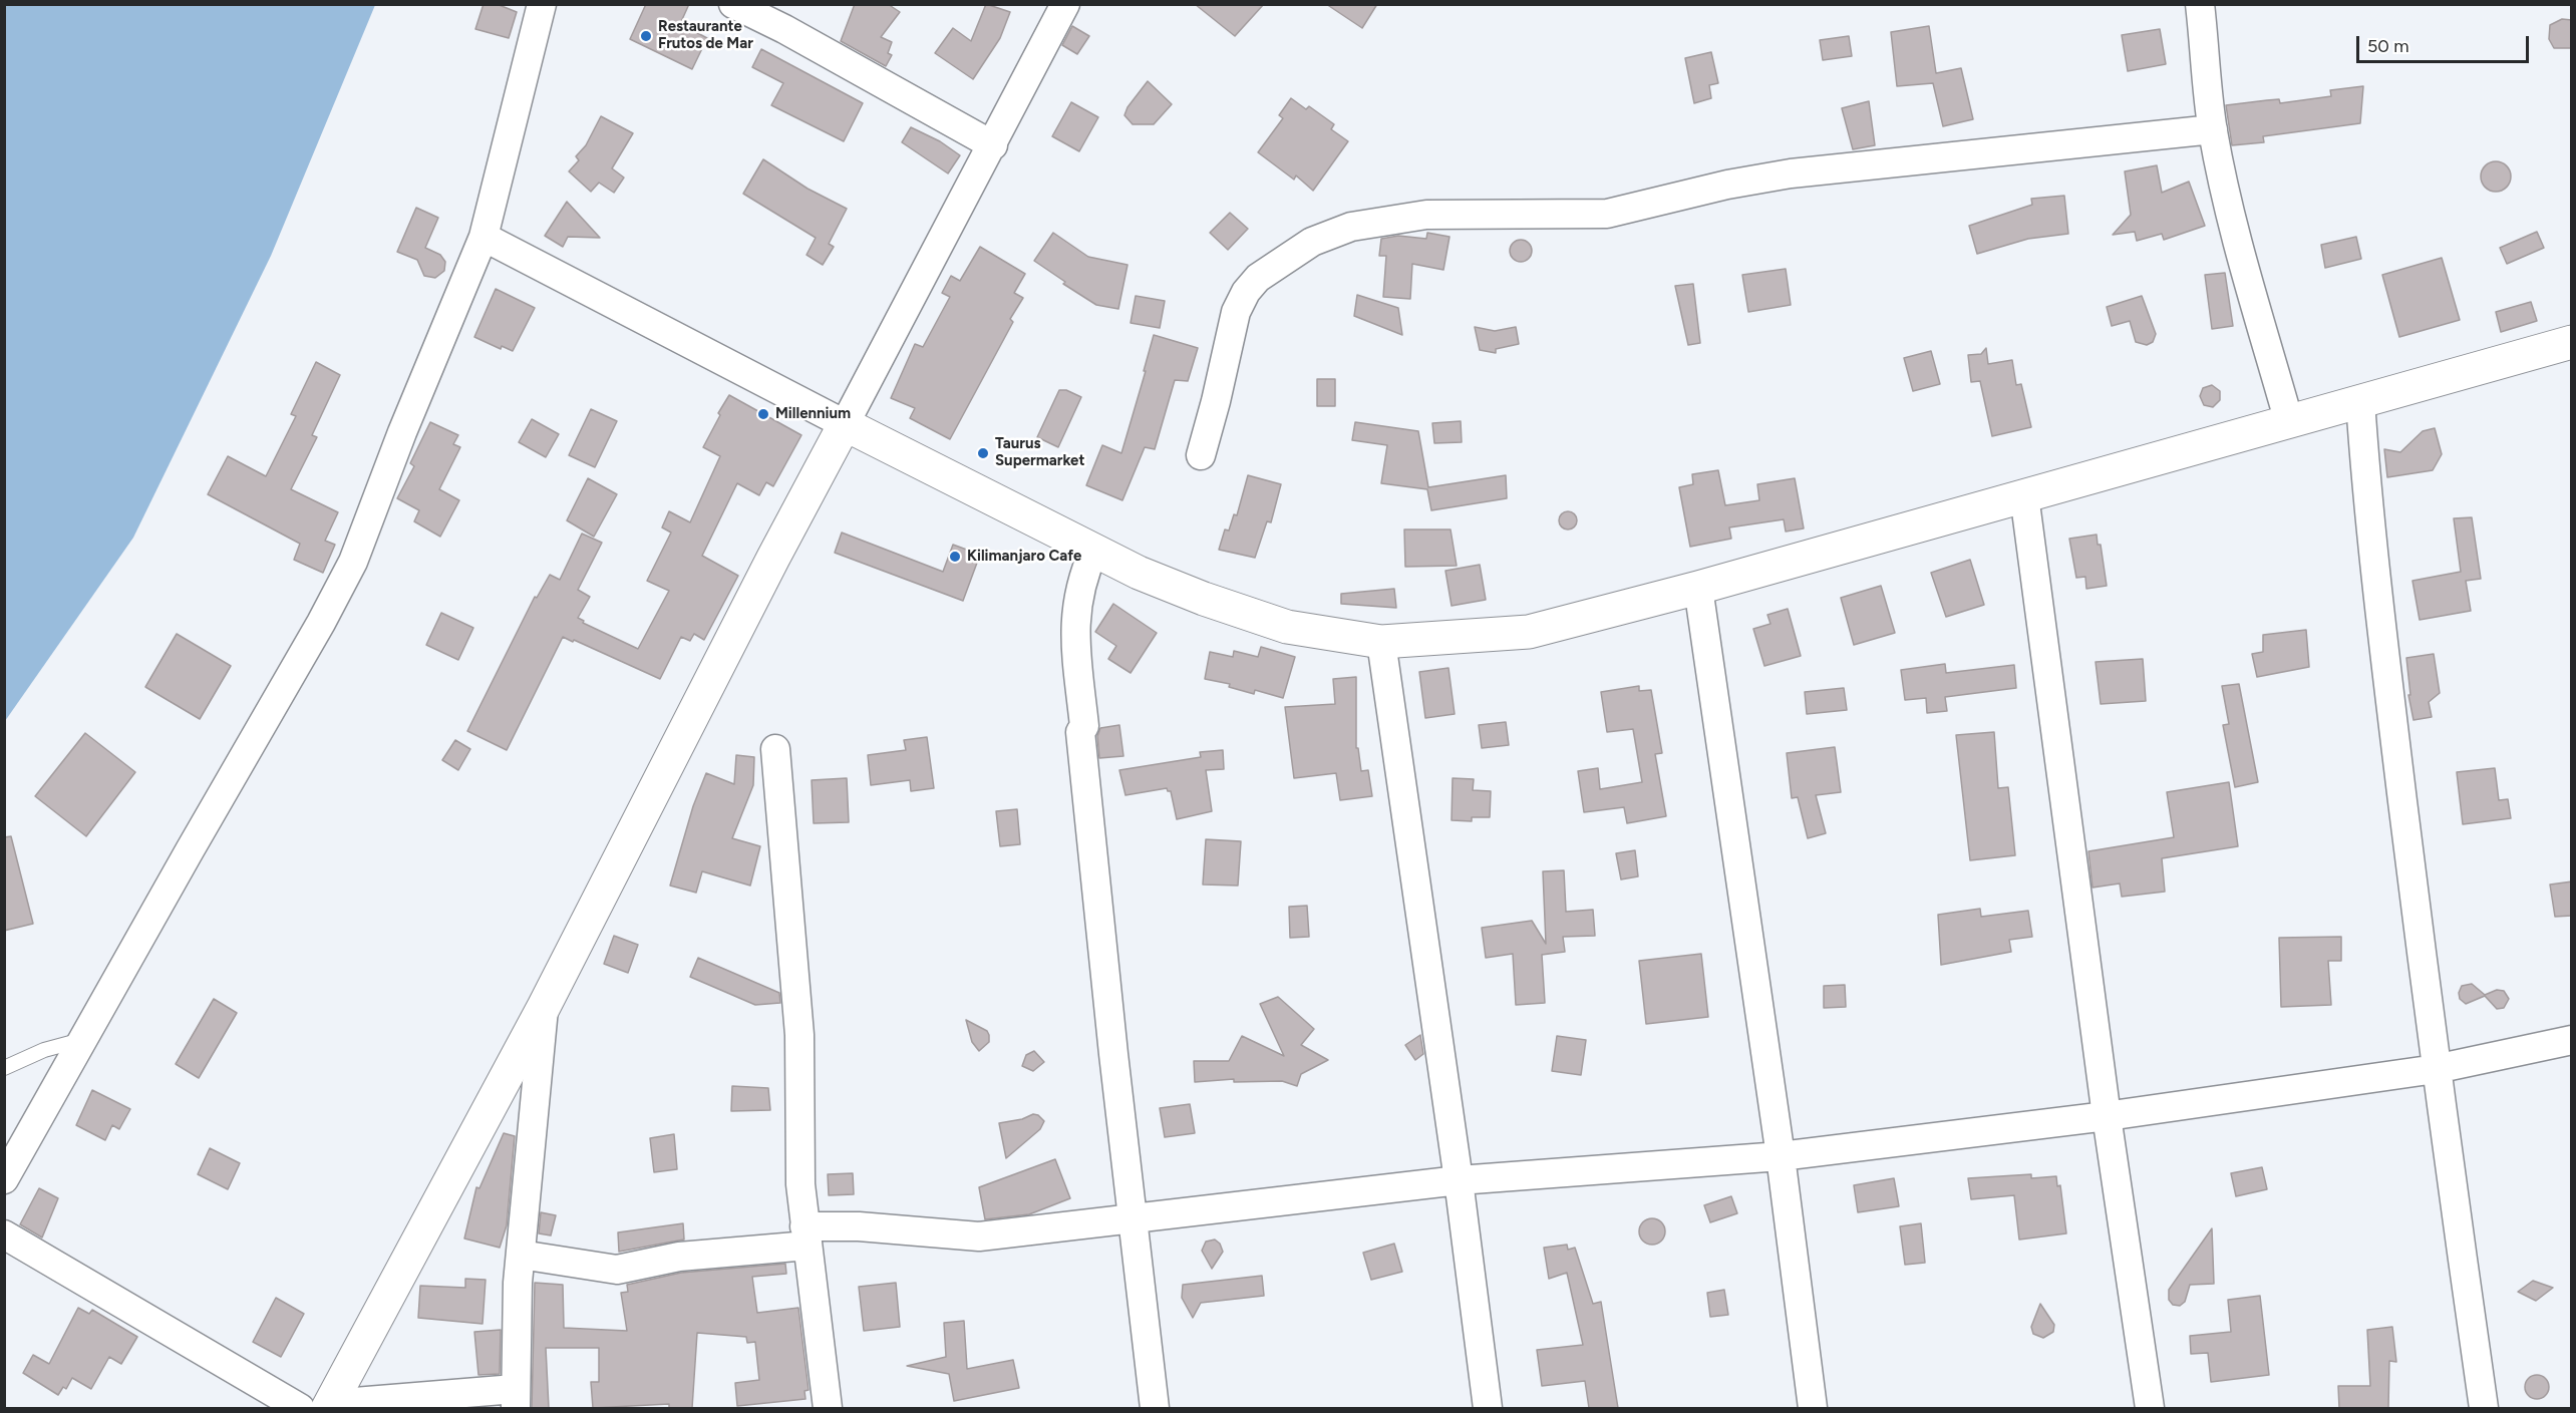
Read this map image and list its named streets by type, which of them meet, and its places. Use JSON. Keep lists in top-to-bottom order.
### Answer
{
  "places": [
    "Restaurante Frutos de Mar",
    "Millennium",
    "Taurus Supermarket",
    "Kilimanjaro Cafe"
  ],
  "scale_bar": "50 m"
}
